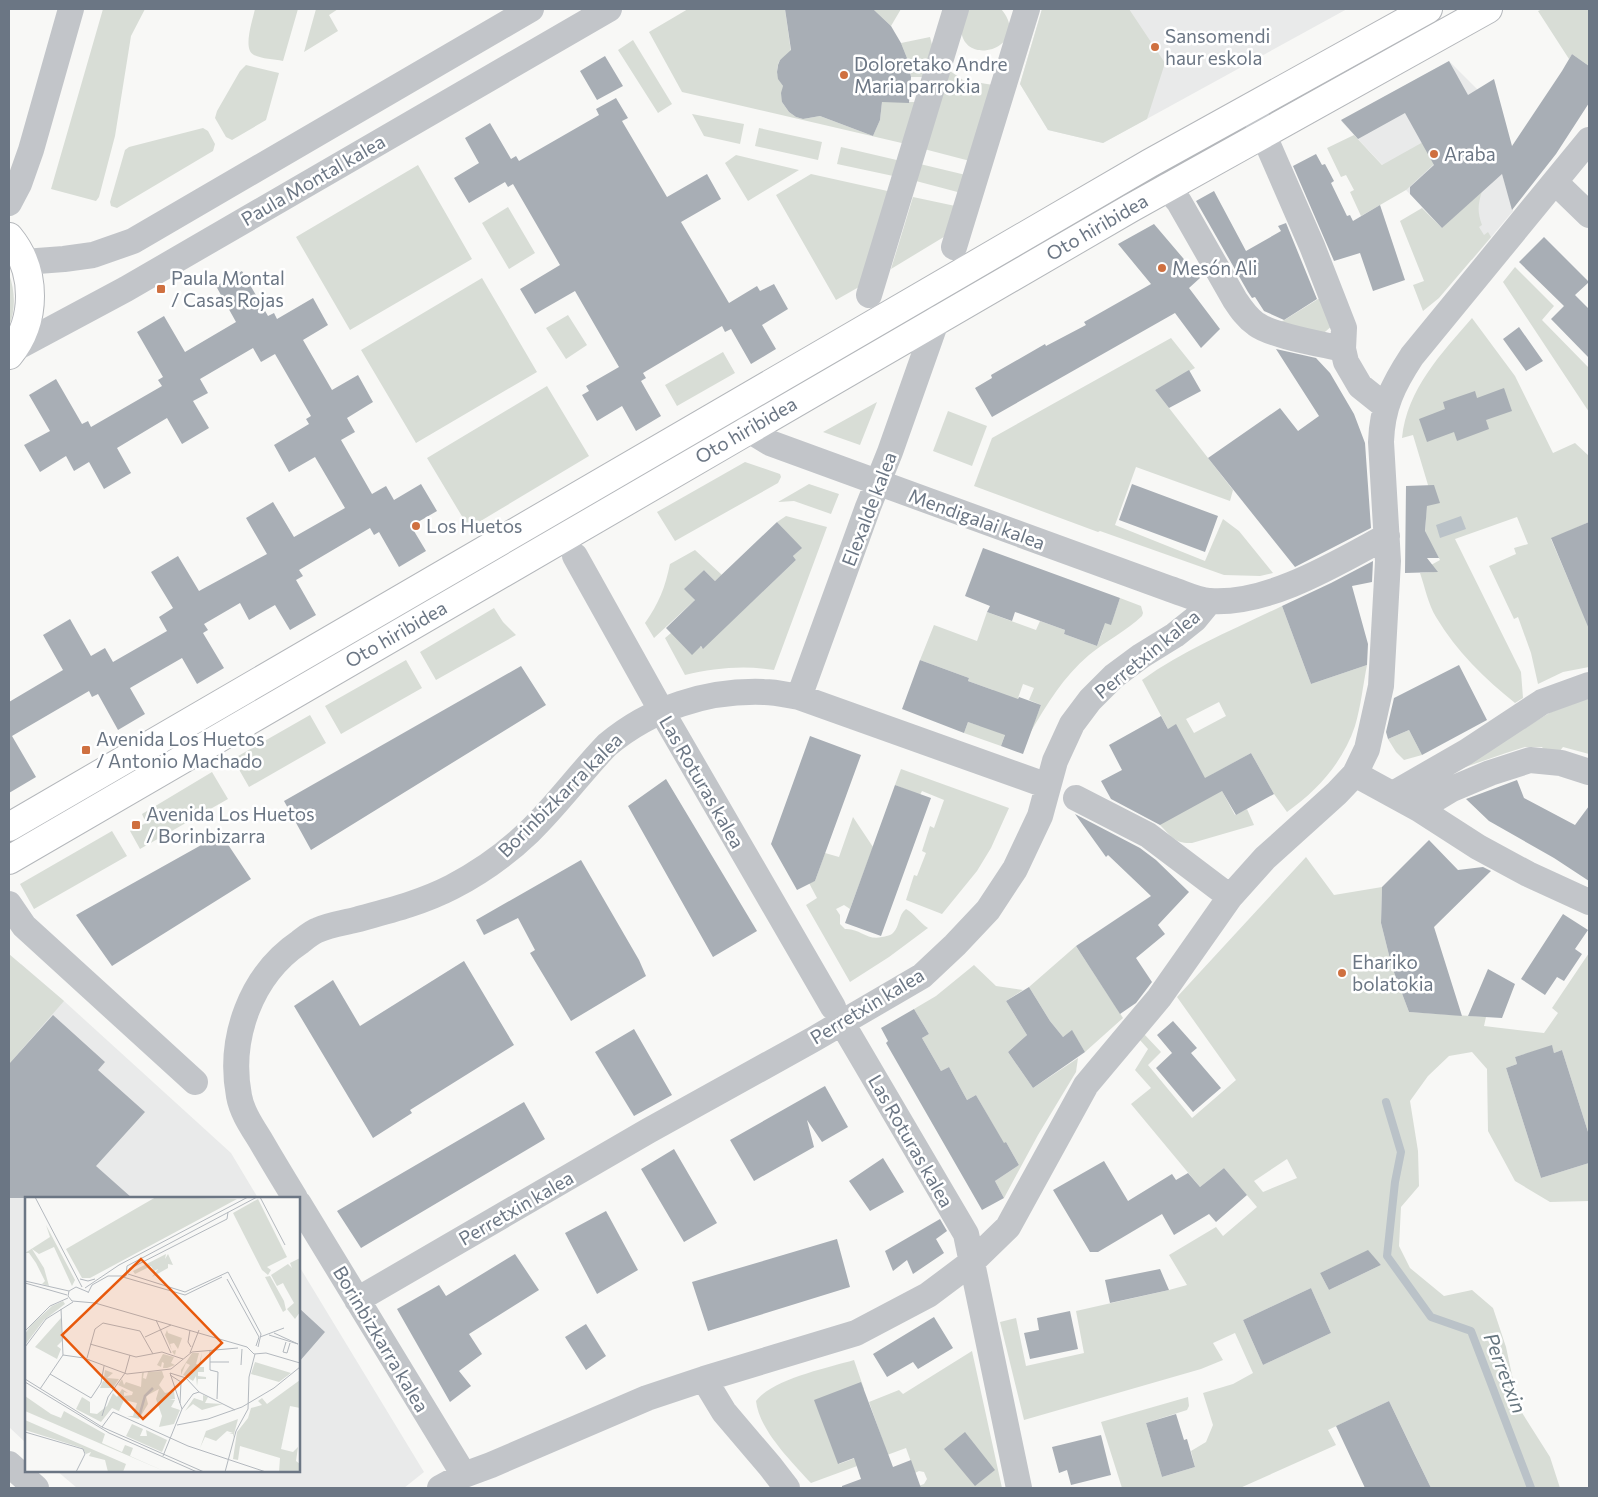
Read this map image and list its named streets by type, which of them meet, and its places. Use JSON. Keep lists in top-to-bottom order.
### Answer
{
  "streets": {
    "main road": ["Oto hiribidea"],
    "street": [
      "Paula Montal kalea",
      "Elexalde kalea",
      "Mendigalai kalea",
      "Perretxin kalea",
      "Las Roturas kalea",
      "Borinbizkarra kalea"
    ]
  },
  "crossings": [
    ["Oto hiribidea", "Elexalde kalea"],
    ["Oto hiribidea", "Mendigalai kalea"],
    ["Elexalde kalea", "Mendigalai kalea"],
    ["Elexalde kalea", "Borinbizkarra kalea"],
    ["Mendigalai kalea", "Perretxin kalea"],
    ["Perretxin kalea", "Las Roturas kalea"],
    ["Perretxin kalea", "Borinbizkarra kalea"],
    ["Las Roturas kalea", "Borinbizkarra kalea"]
  ],
  "water": ["Perretxin"],
  "places": {
    "other": [
      "Sansomendi haur eskola",
      "Doloretako Andre Maria parrokia",
      "Araba",
      "Mesón Ali",
      "Los Huetos",
      "Ehariko bolatokia"
    ],
    "transit": ["Paula Montal / Casas Rojas", "Avenida Los Huetos / Antonio Machado", "Avenida Los Huetos / Borinbizarra"]
  }
}
